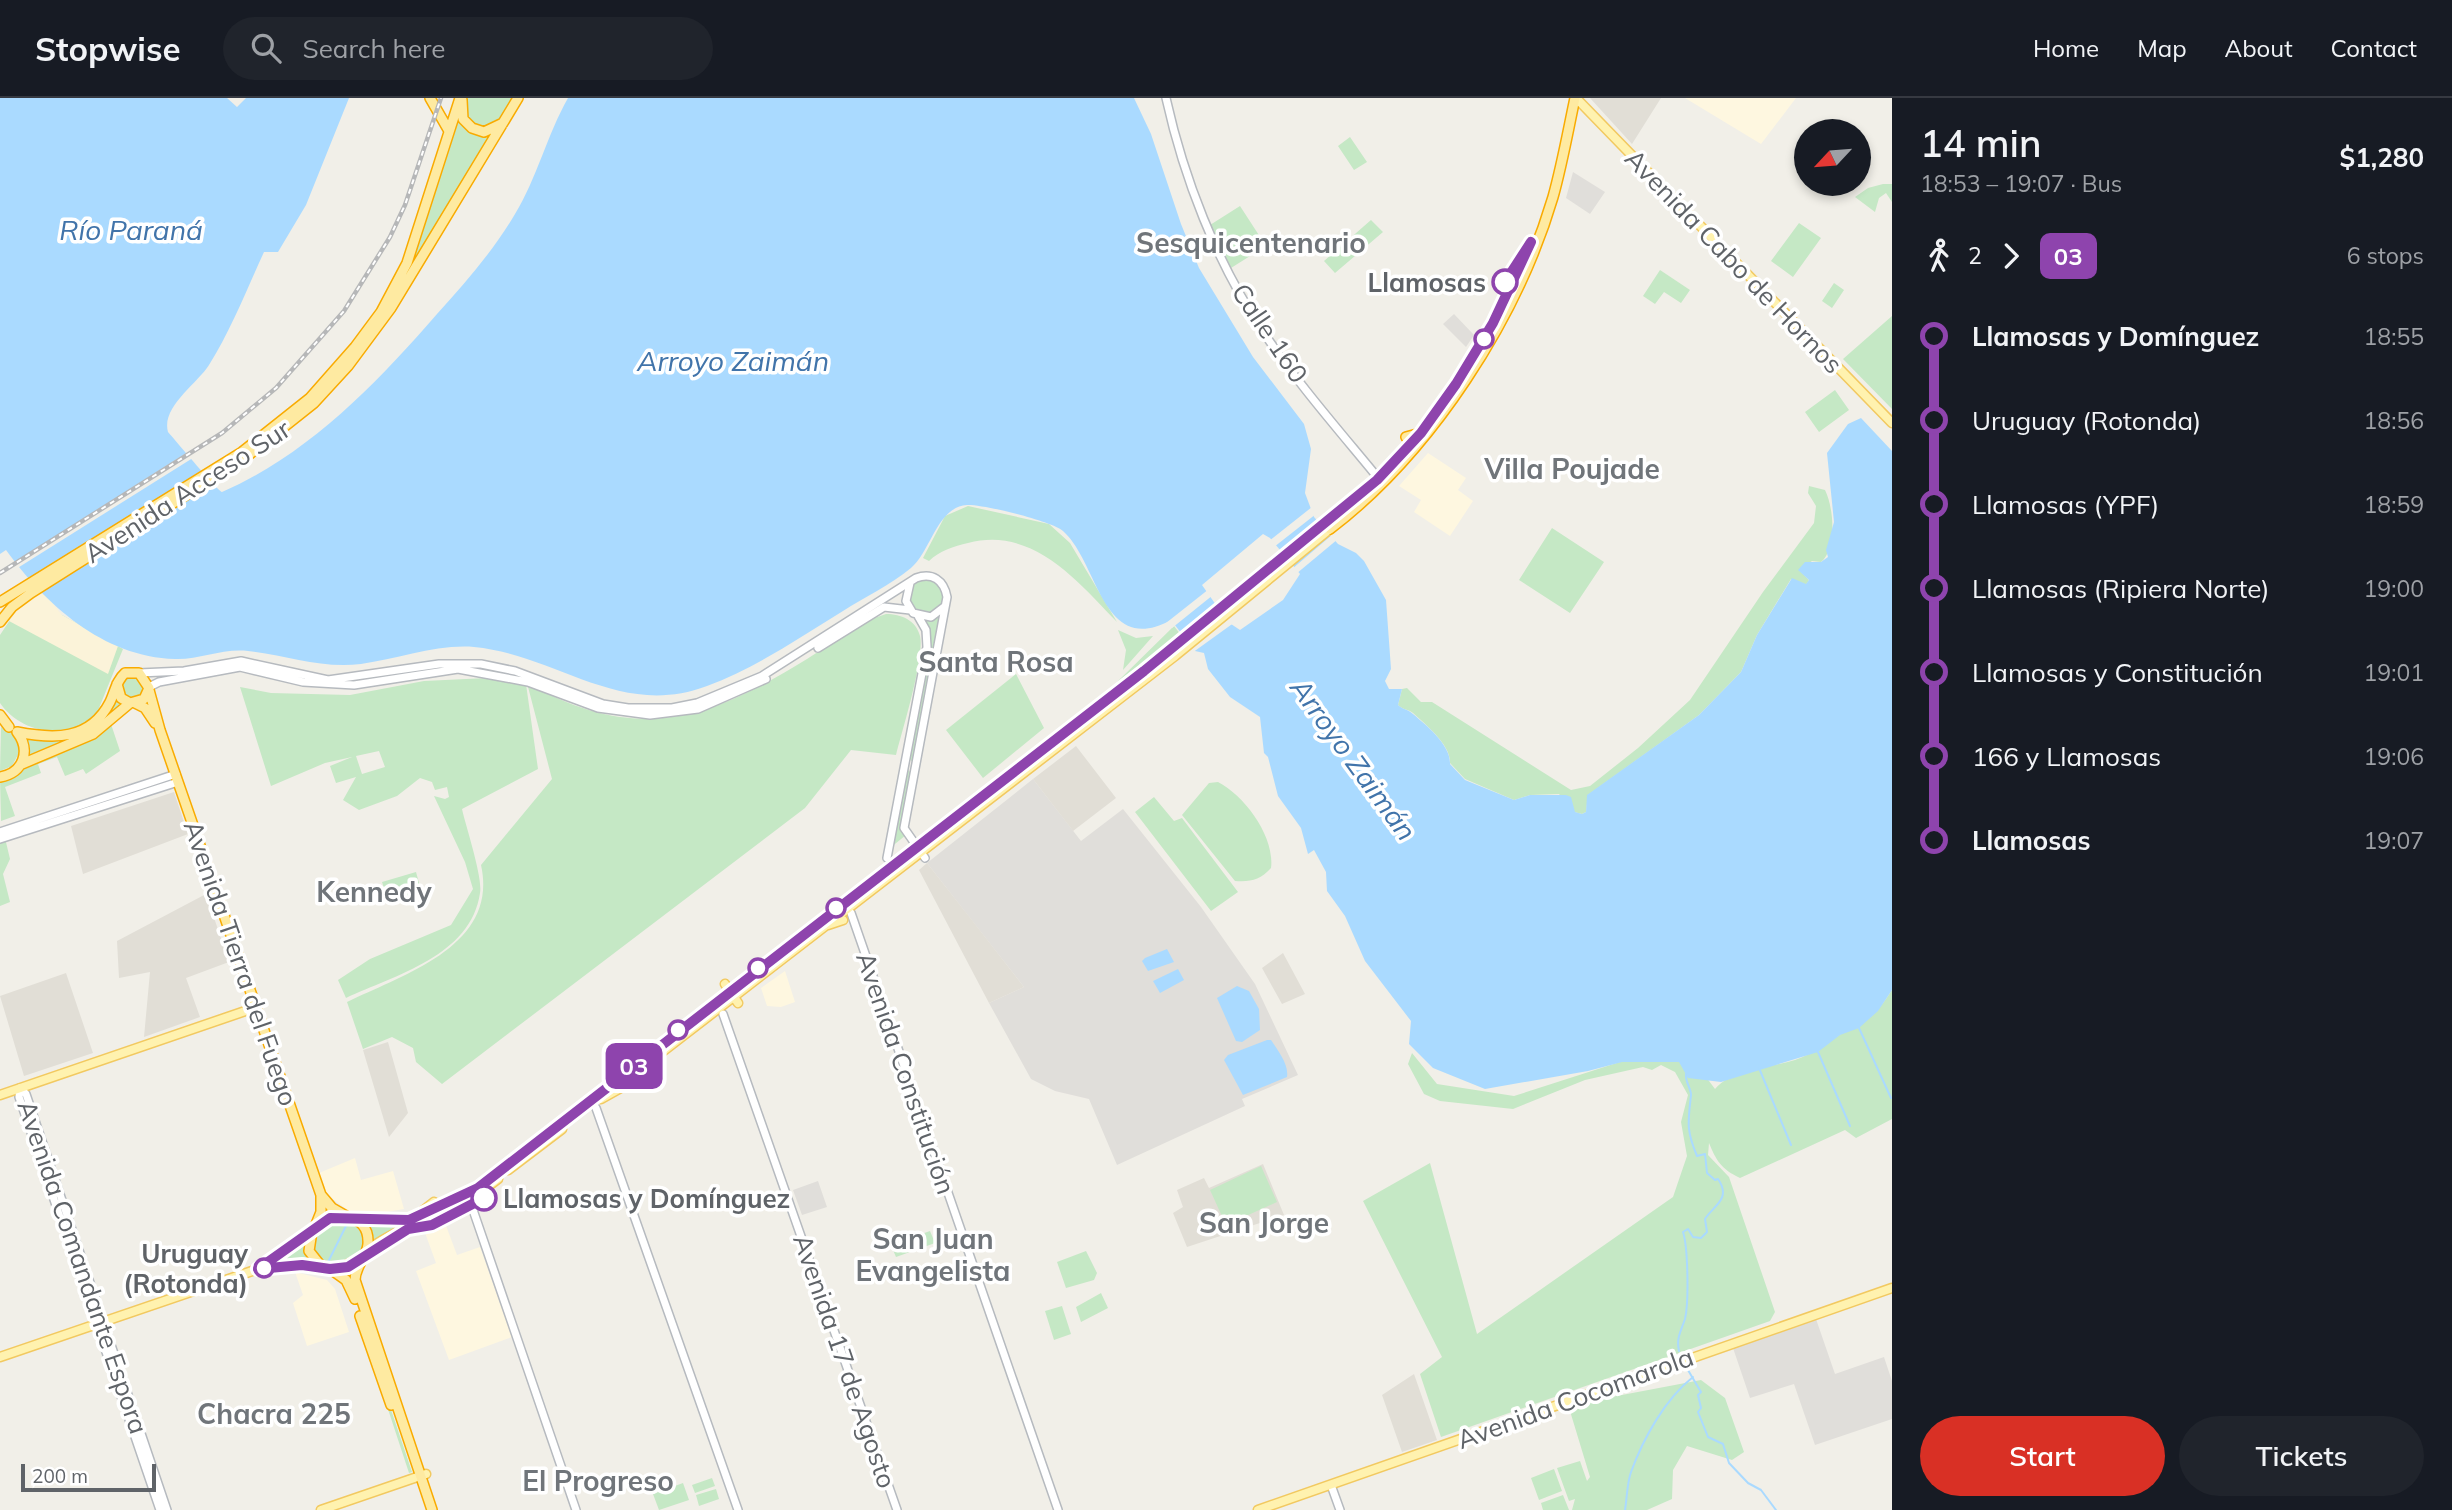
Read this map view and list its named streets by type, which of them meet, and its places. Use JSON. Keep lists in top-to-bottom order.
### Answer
{
  "streets": {
    "highway": ["Avenida Acceso Sur", "Avenida Tierra del Fuego"],
    "main road": [
      "Avenida Cabo de Hornos",
      "Calle 160",
      "Avenida Constitución",
      "Avenida Comandante Espora",
      "Avenida 17 de Agosto",
      "Avenida Cocomarola"
    ]
  },
  "districts": [
    "Sesquicentenario",
    "Villa Poujade",
    "Santa Rosa",
    "Kennedy",
    "San Jorge",
    "San Juan Evangelista",
    "Chacra 225",
    "El Progreso"
  ],
  "water": ["Río Paraná", "Arroyo Zaimán"],
  "places": ["Llamosas", "Llamosas y Domínguez", "Uruguay (Rotonda)"],
  "lines": ["bus line 03"],
  "scale_bar": "200 m",
  "north": "bottom left",
  "page": {
    "header": "Stopwise",
    "search": "Search here",
    "nav": [
      "Home",
      "Map",
      "About",
      "Contact"
    ],
    "on_map": "03",
    "heading": ["14 min", "18:53 – 19:07 · Bus", "$1,280"],
    "legs": ["2", "03", "6 stops"],
    "list": [
      {
        "name": "Llamosas y Domínguez",
        "value": "18:55"
      },
      {
        "name": "Uruguay (Rotonda)",
        "value": "18:56"
      },
      {
        "name": "Llamosas (YPF)",
        "value": "18:59"
      },
      {
        "name": "Llamosas (Ripiera Norte)",
        "value": "19:00"
      },
      {
        "name": "Llamosas y Constitución",
        "value": "19:01"
      },
      {
        "name": "166 y Llamosas",
        "value": "19:06"
      },
      {
        "name": "Llamosas",
        "value": "19:07"
      }
    ],
    "buttons": ["Start", "Tickets"],
    "scale": "200 m"
  }
}
